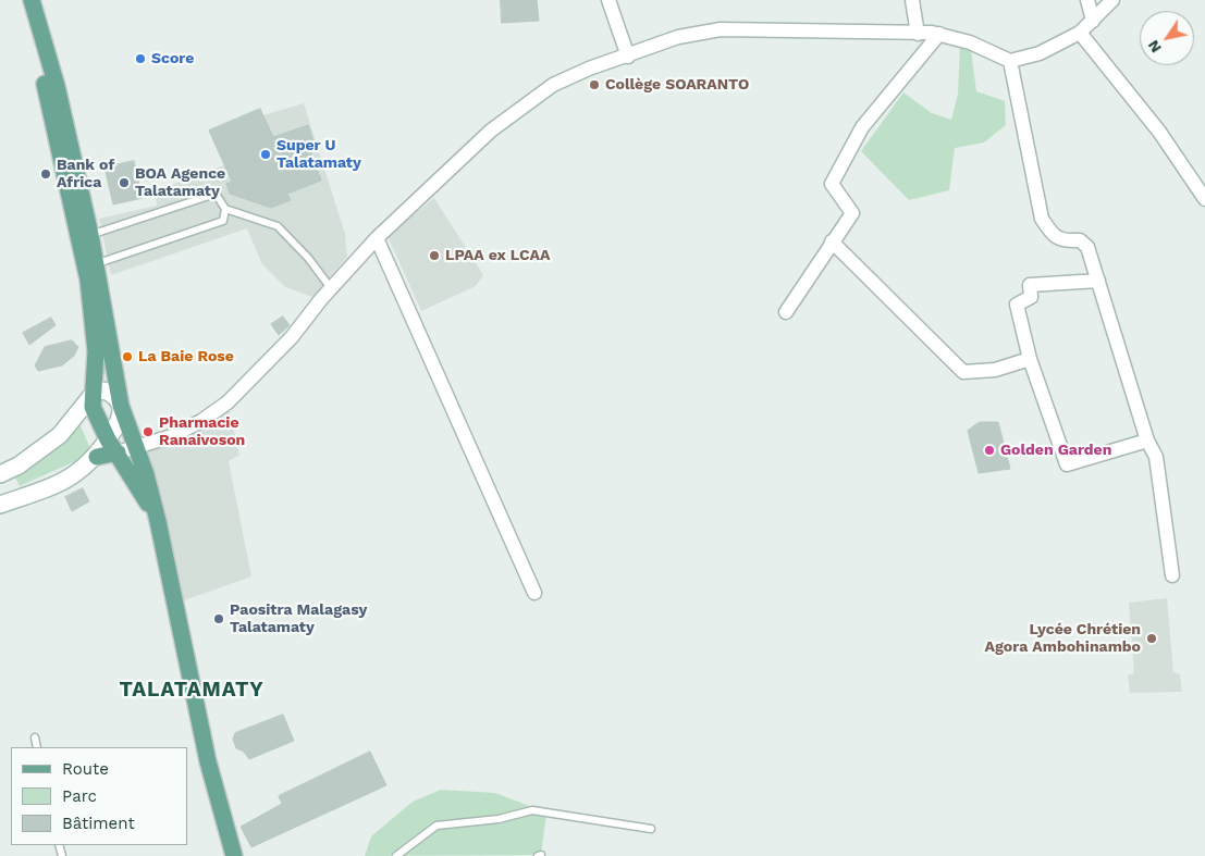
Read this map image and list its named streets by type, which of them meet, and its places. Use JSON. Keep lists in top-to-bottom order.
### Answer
{
  "districts": ["TALATAMATY"],
  "places": [
    "Score",
    "Collège SOARANTO",
    "Super U Talatamaty",
    "Bank of Africa",
    "BOA Agence Talatamaty",
    "LPAA ex LCAA",
    "La Baie Rose",
    "Pharmacie Ranaivoson",
    "Golden Garden",
    "Paositra Malagasy Talatamaty",
    "Lycée Chrétien Agora Ambohinambo"
  ],
  "legend": ["Route", "Parc", "Bâtiment"],
  "north": "bottom left"
}
